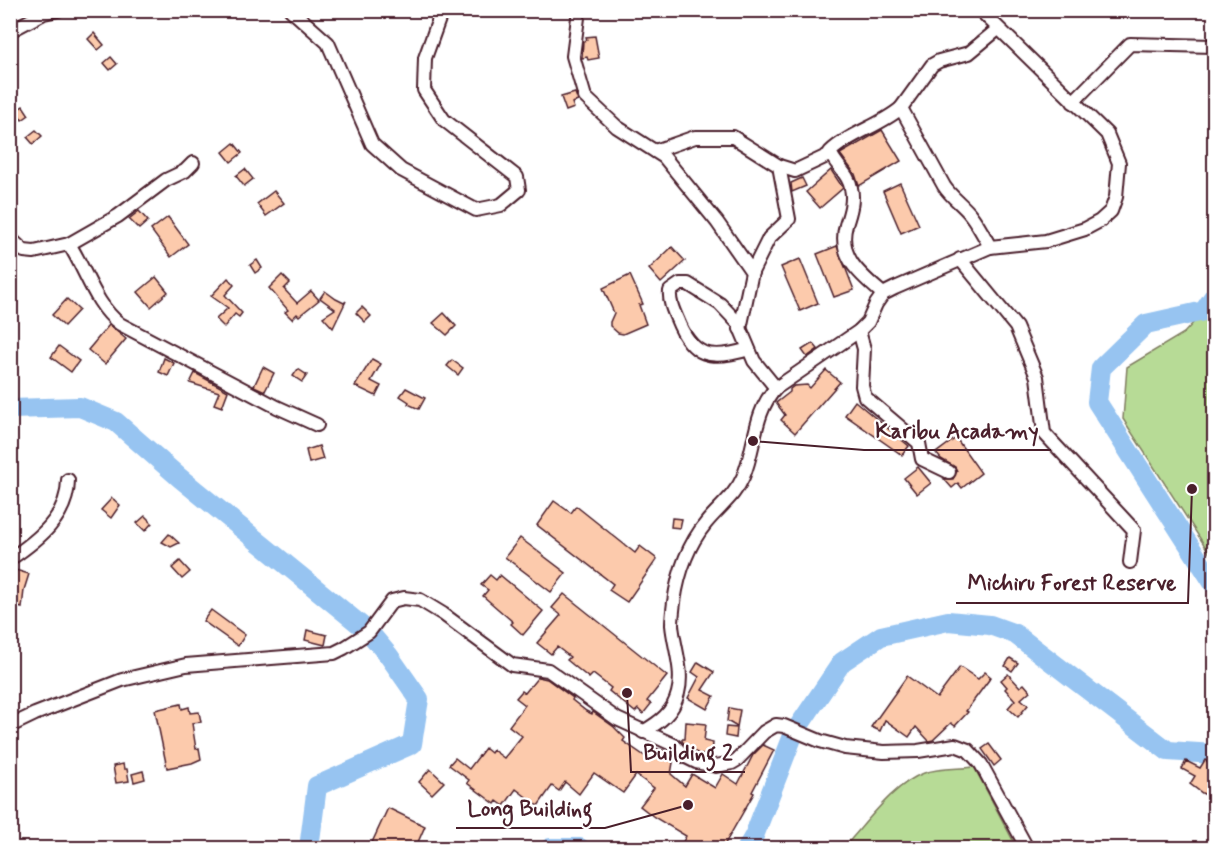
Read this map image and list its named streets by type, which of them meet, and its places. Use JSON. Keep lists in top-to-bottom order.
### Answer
{
  "places": [
    "Karibu Acadamy",
    "Michiru Forest Reserve",
    "Building 2",
    "Long Building"
  ]
}
